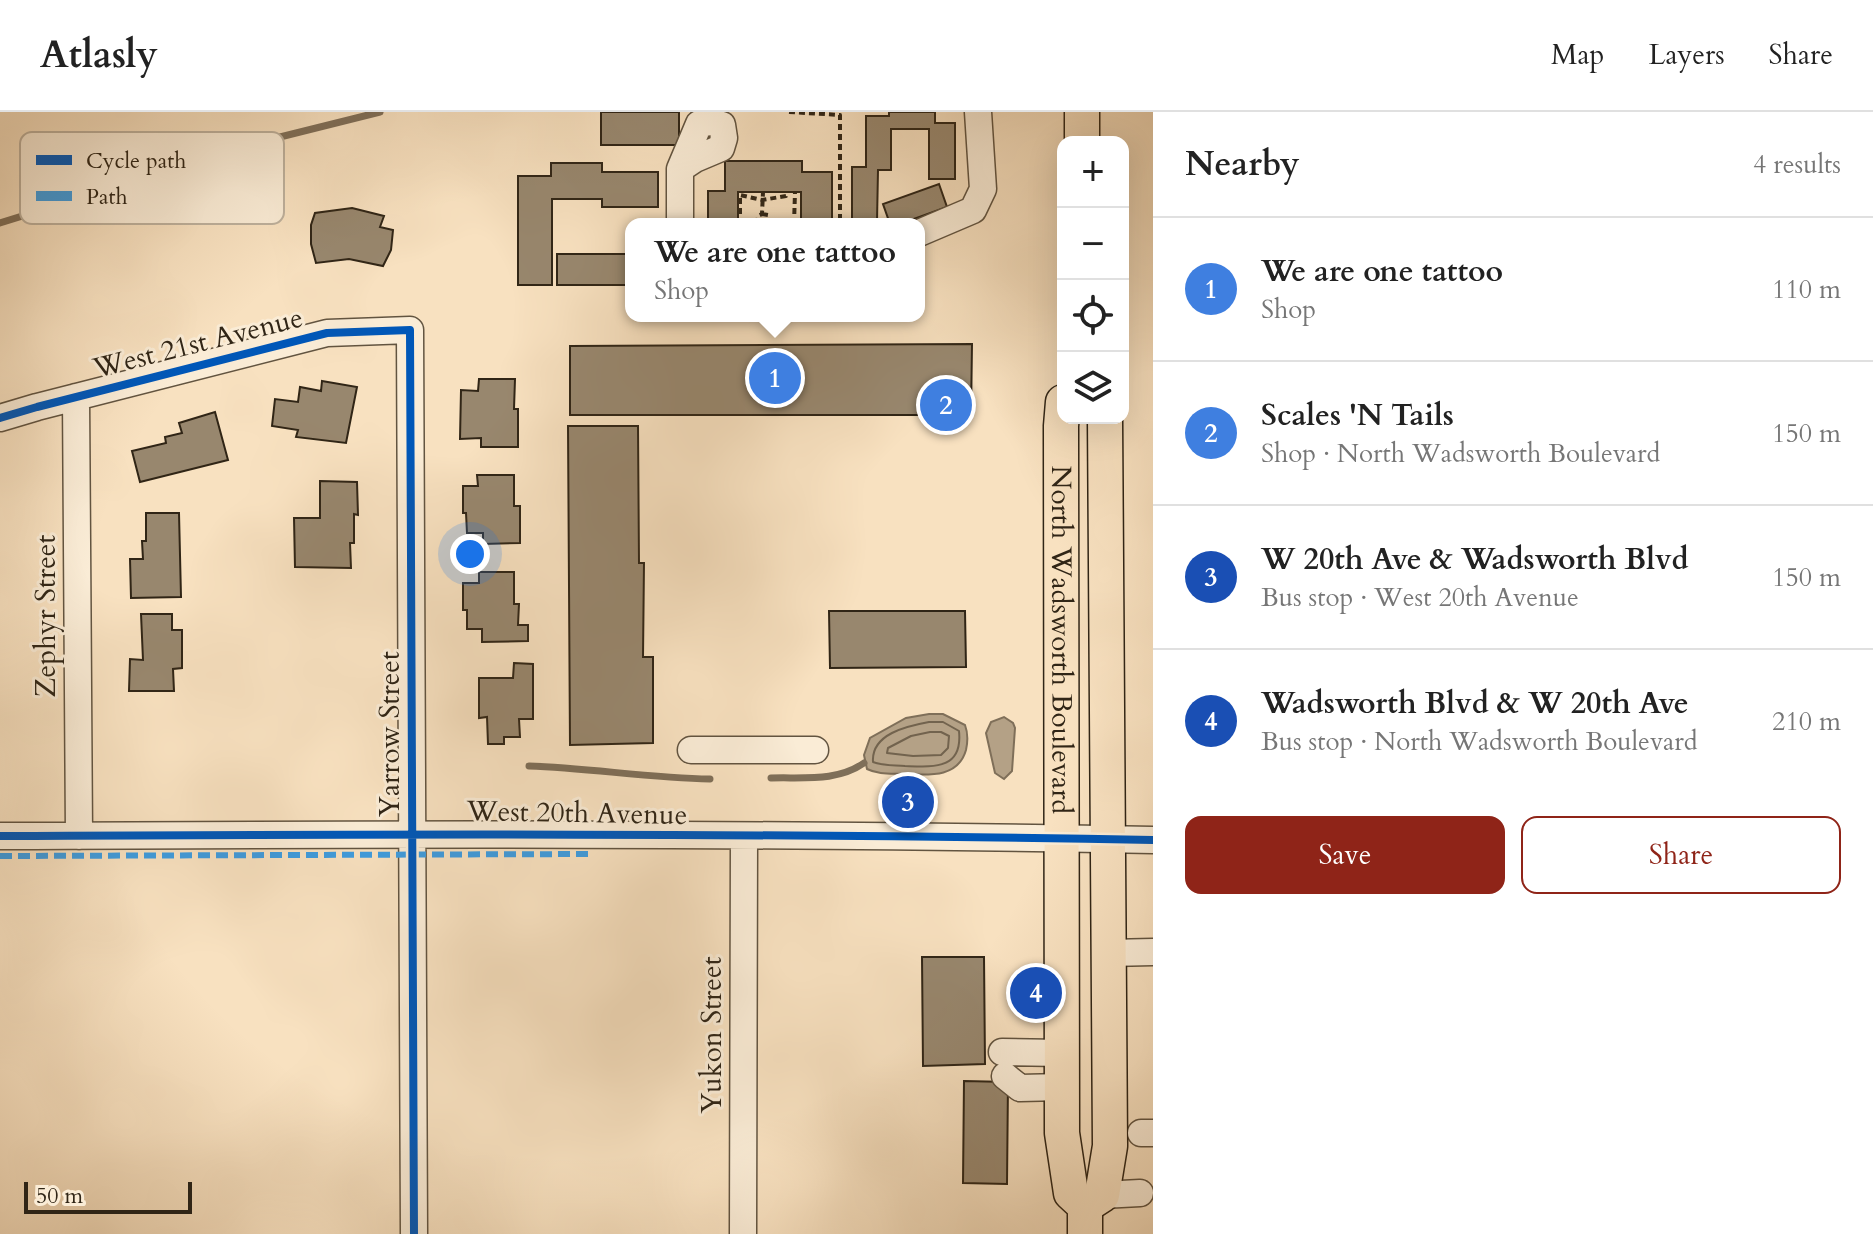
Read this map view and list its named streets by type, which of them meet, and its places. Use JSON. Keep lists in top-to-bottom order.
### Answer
{
  "streets": {
    "main road": ["North Wadsworth Boulevard"],
    "street": [
      "West 21st Avenue",
      "Zephyr Street",
      "Yarrow Street",
      "West 20th Avenue",
      "Yukon Street"
    ]
  },
  "crossings": [
    ["West 21st Avenue", "Zephyr Street"],
    ["West 21st Avenue", "Yarrow Street"],
    ["Zephyr Street", "West 20th Avenue"],
    ["North Wadsworth Boulevard", "West 20th Avenue"],
    ["Yarrow Street", "West 20th Avenue"],
    ["West 20th Avenue", "Yukon Street"]
  ],
  "legend": ["Cycle path", "Path"],
  "scale_bar": "50 m",
  "page": {
    "header": "Atlasly",
    "nav": ["Map", "Layers", "Share"],
    "heading": ["Nearby", "4 results"],
    "map_buttons": ["+", "−"],
    "list": [
      {
        "mark": "1",
        "name": "We are one tattoo",
        "note": "Shop",
        "value": "110 m"
      },
      {
        "mark": "2",
        "name": "Scales 'N Tails",
        "note": "Shop · North Wadsworth Boulevard",
        "value": "150 m"
      },
      {
        "mark": "3",
        "name": "W 20th Ave & Wadsworth Blvd",
        "note": "Bus stop · West 20th Avenue",
        "value": "150 m"
      },
      {
        "mark": "4",
        "name": "Wadsworth Blvd & W 20th Ave",
        "note": "Bus stop · North Wadsworth Boulevard",
        "value": "210 m"
      }
    ],
    "popup": ["We are one tattoo", "Shop"],
    "pins": [
      "1",
      "2",
      "3",
      "4"
    ],
    "buttons": ["Save", "Share"],
    "scale": "50 m"
  }
}
